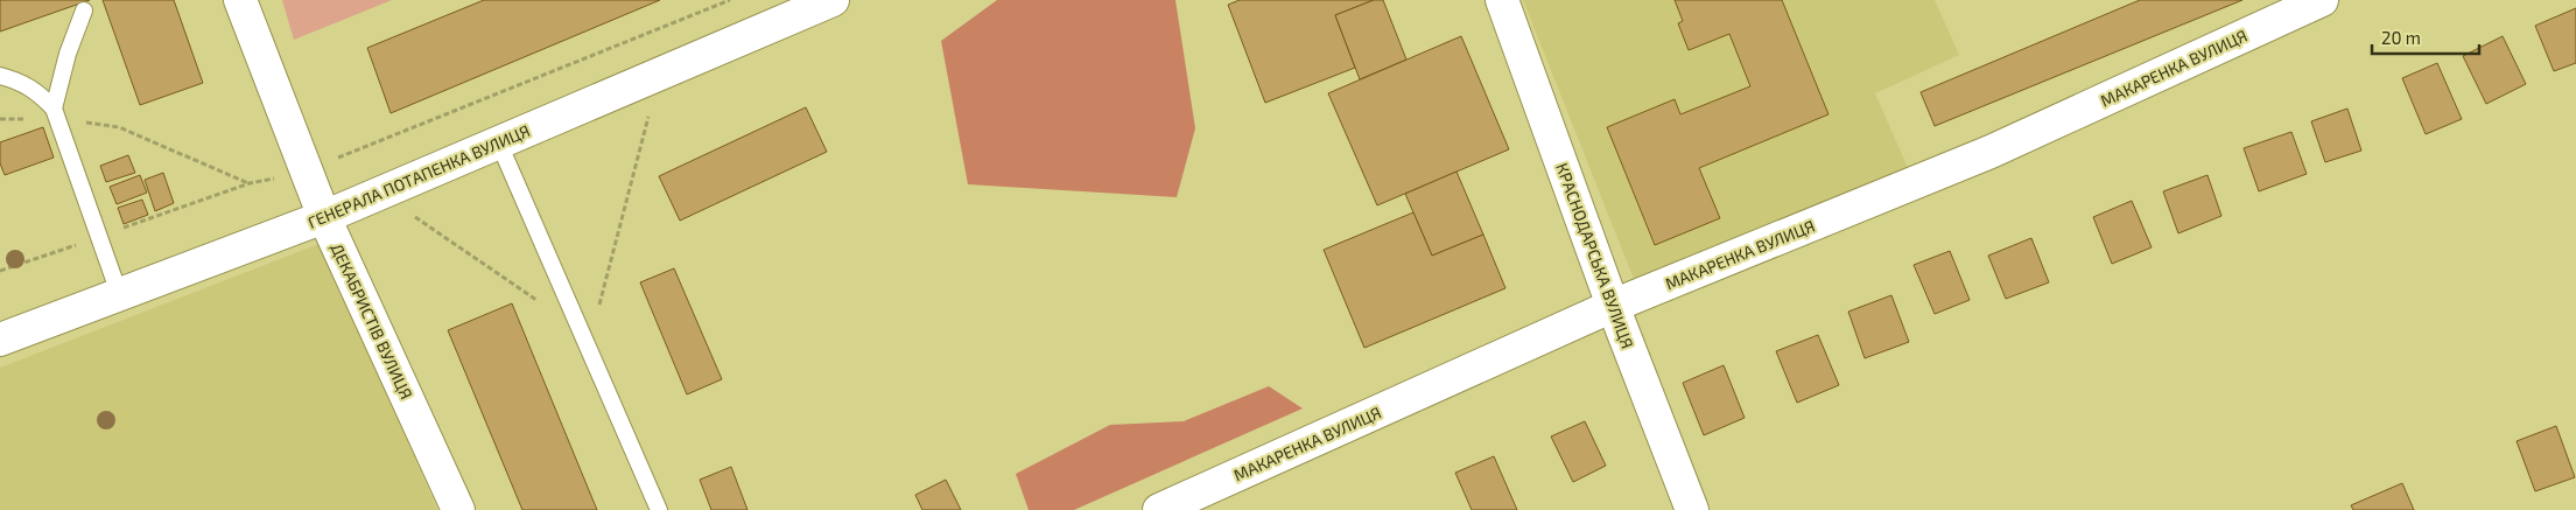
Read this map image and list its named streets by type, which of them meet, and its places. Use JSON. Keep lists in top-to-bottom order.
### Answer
{
  "streets": {
    "street": [
      "МАКАРЕНКА ВУЛИЦЯ",
      "ГЕНЕРАЛА ПОТАПЕНКА ВУЛИЦЯ",
      "КРАСНОДАРСЬКА ВУЛИЦЯ",
      "ДЕКАБРИСТІВ ВУЛИЦЯ"
    ]
  },
  "crossings": [
    ["МАКАРЕНКА ВУЛИЦЯ", "КРАСНОДАРСЬКА ВУЛИЦЯ"],
    ["ГЕНЕРАЛА ПОТАПЕНКА ВУЛИЦЯ", "ДЕКАБРИСТІВ ВУЛИЦЯ"]
  ],
  "scale_bar": "20 m"
}
